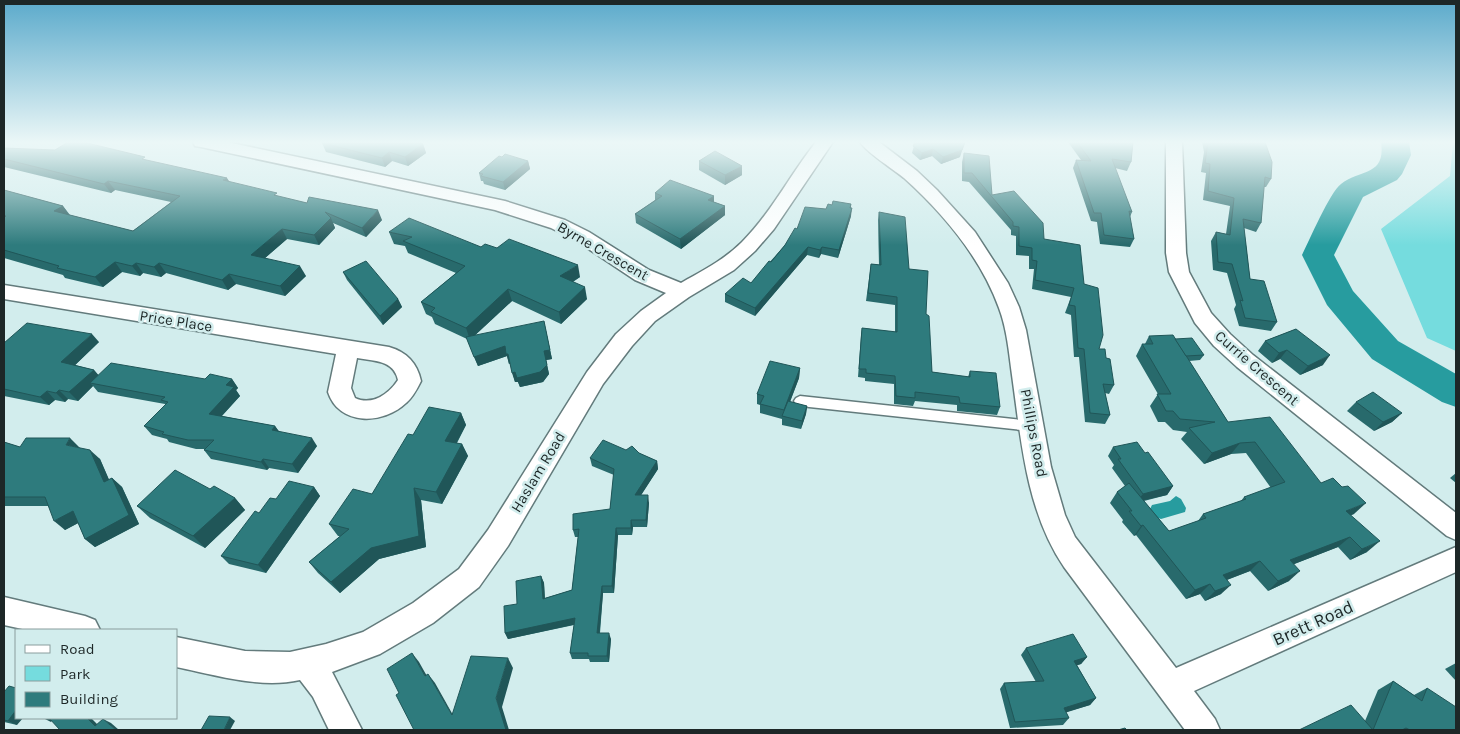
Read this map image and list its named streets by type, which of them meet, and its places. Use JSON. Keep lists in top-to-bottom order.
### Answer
{
  "streets": {
    "street": [
      "Byrne Crescent",
      "Price Place",
      "Currie Crescent",
      "Phillips Road",
      "Haslam Road",
      "Brett Road"
    ]
  },
  "crossings": [
    ["Byrne Crescent", "Haslam Road"],
    ["Phillips Road", "Brett Road"]
  ],
  "legend": ["Road", "Park", "Building"]
}
